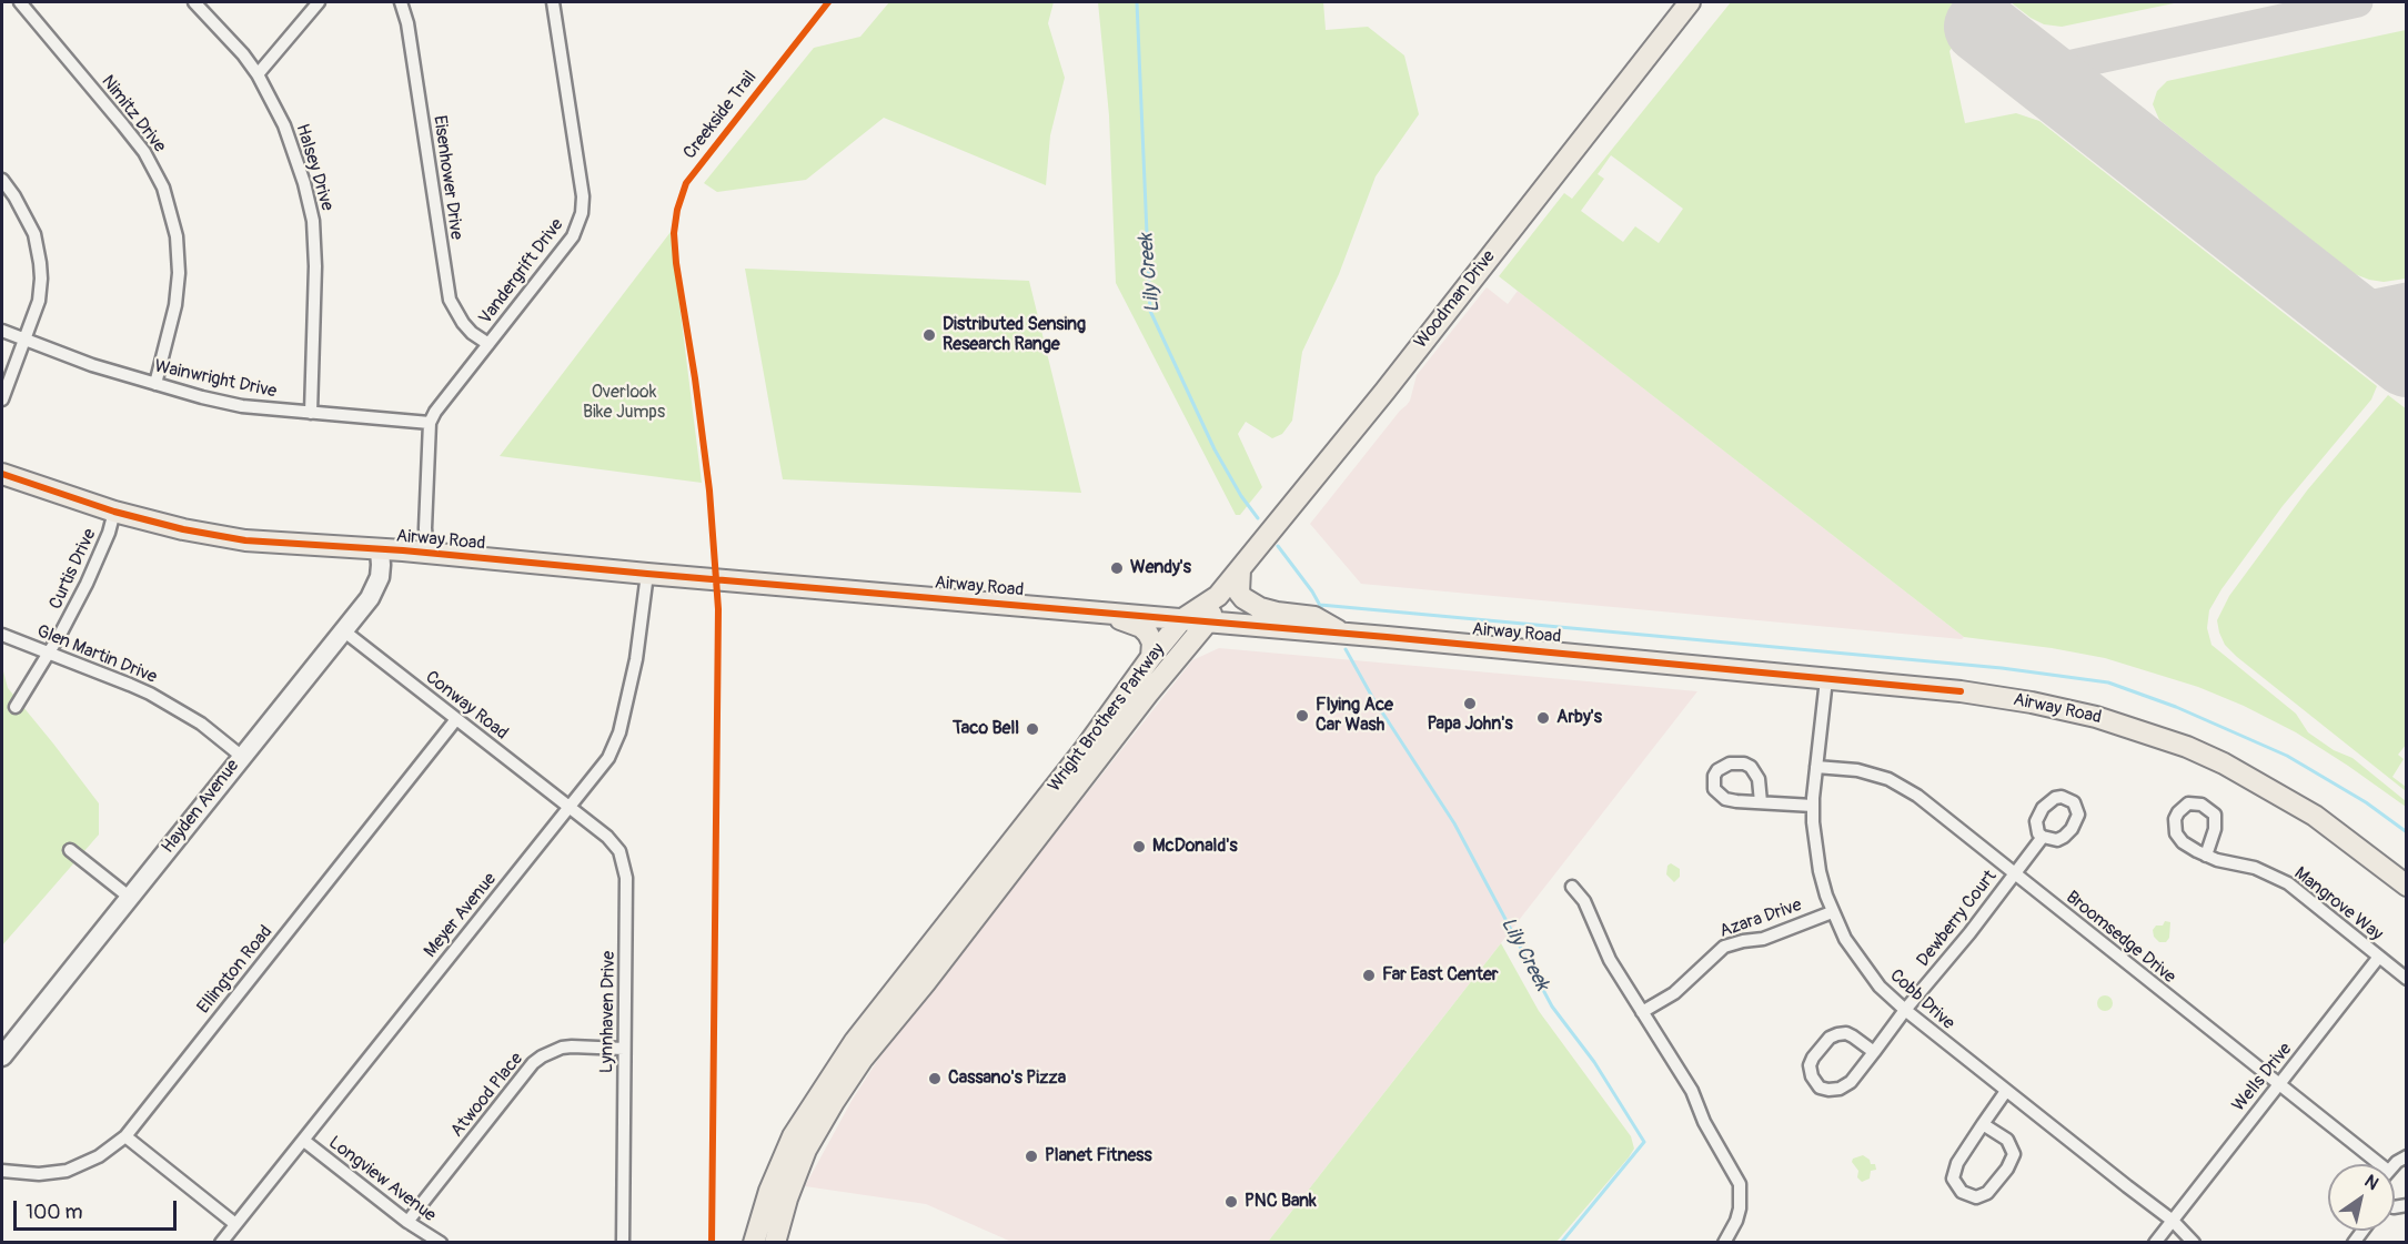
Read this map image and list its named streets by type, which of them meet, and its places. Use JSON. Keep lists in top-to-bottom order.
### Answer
{
  "streets": {
    "main road": ["Woodman Drive", "Airway Road", "Wright Brothers Parkway"],
    "street": [
      "Nimitz Drive",
      "Halsey Drive",
      "Eisenhower Drive",
      "Vandergrift Drive",
      "Wainwright Drive",
      "Curtis Drive",
      "Glen Martin Drive",
      "Conway Road",
      "Hayden Avenue",
      "Mangrove Way",
      "Meyer Avenue",
      "Azara Drive",
      "Dewberry Court",
      "Broomsedge Drive",
      "Ellington Road",
      "Cobb Drive",
      "Lynnhaven Drive",
      "Wells Drive",
      "Atwood Place",
      "Longview Avenue"
    ],
    "cycle path": ["Creekside Trail"]
  },
  "crossings": [
    ["Nimitz Drive", "Wainwright Drive"],
    ["Halsey Drive", "Wainwright Drive"],
    ["Eisenhower Drive", "Vandergrift Drive"],
    ["Vandergrift Drive", "Wainwright Drive"],
    ["Woodman Drive", "Wright Brothers Parkway"],
    ["Airway Road", "Curtis Drive"],
    ["Airway Road", "Wright Brothers Parkway"],
    ["Airway Road", "Hayden Avenue"],
    ["Airway Road", "Meyer Avenue"],
    ["Airway Road", "Cobb Drive"],
    ["Curtis Drive", "Glen Martin Drive"],
    ["Glen Martin Drive", "Hayden Avenue"],
    ["Conway Road", "Hayden Avenue"],
    ["Conway Road", "Meyer Avenue"],
    ["Conway Road", "Ellington Road"],
    ["Conway Road", "Lynnhaven Drive"],
    ["Mangrove Way", "Wells Drive"],
    ["Meyer Avenue", "Lynnhaven Drive"],
    ["Meyer Avenue", "Longview Avenue"],
    ["Azara Drive", "Cobb Drive"],
    ["Dewberry Court", "Broomsedge Drive"],
    ["Dewberry Court", "Cobb Drive"],
    ["Broomsedge Drive", "Cobb Drive"],
    ["Broomsedge Drive", "Wells Drive"],
    ["Cobb Drive", "Wells Drive"],
    ["Lynnhaven Drive", "Atwood Place"],
    ["Atwood Place", "Longview Avenue"]
  ],
  "water": ["Lily Creek"],
  "parks": ["Overlook Bike Jumps"],
  "places": [
    "Distributed Sensing Research Range",
    "Wendy's",
    "Papa John's",
    "Flying Ace Car Wash",
    "Arby's",
    "Taco Bell",
    "McDonald's",
    "Far East Center",
    "Cassano's Pizza",
    "Planet Fitness",
    "PNC Bank"
  ],
  "scale_bar": "100 m",
  "north": "top right"
}
